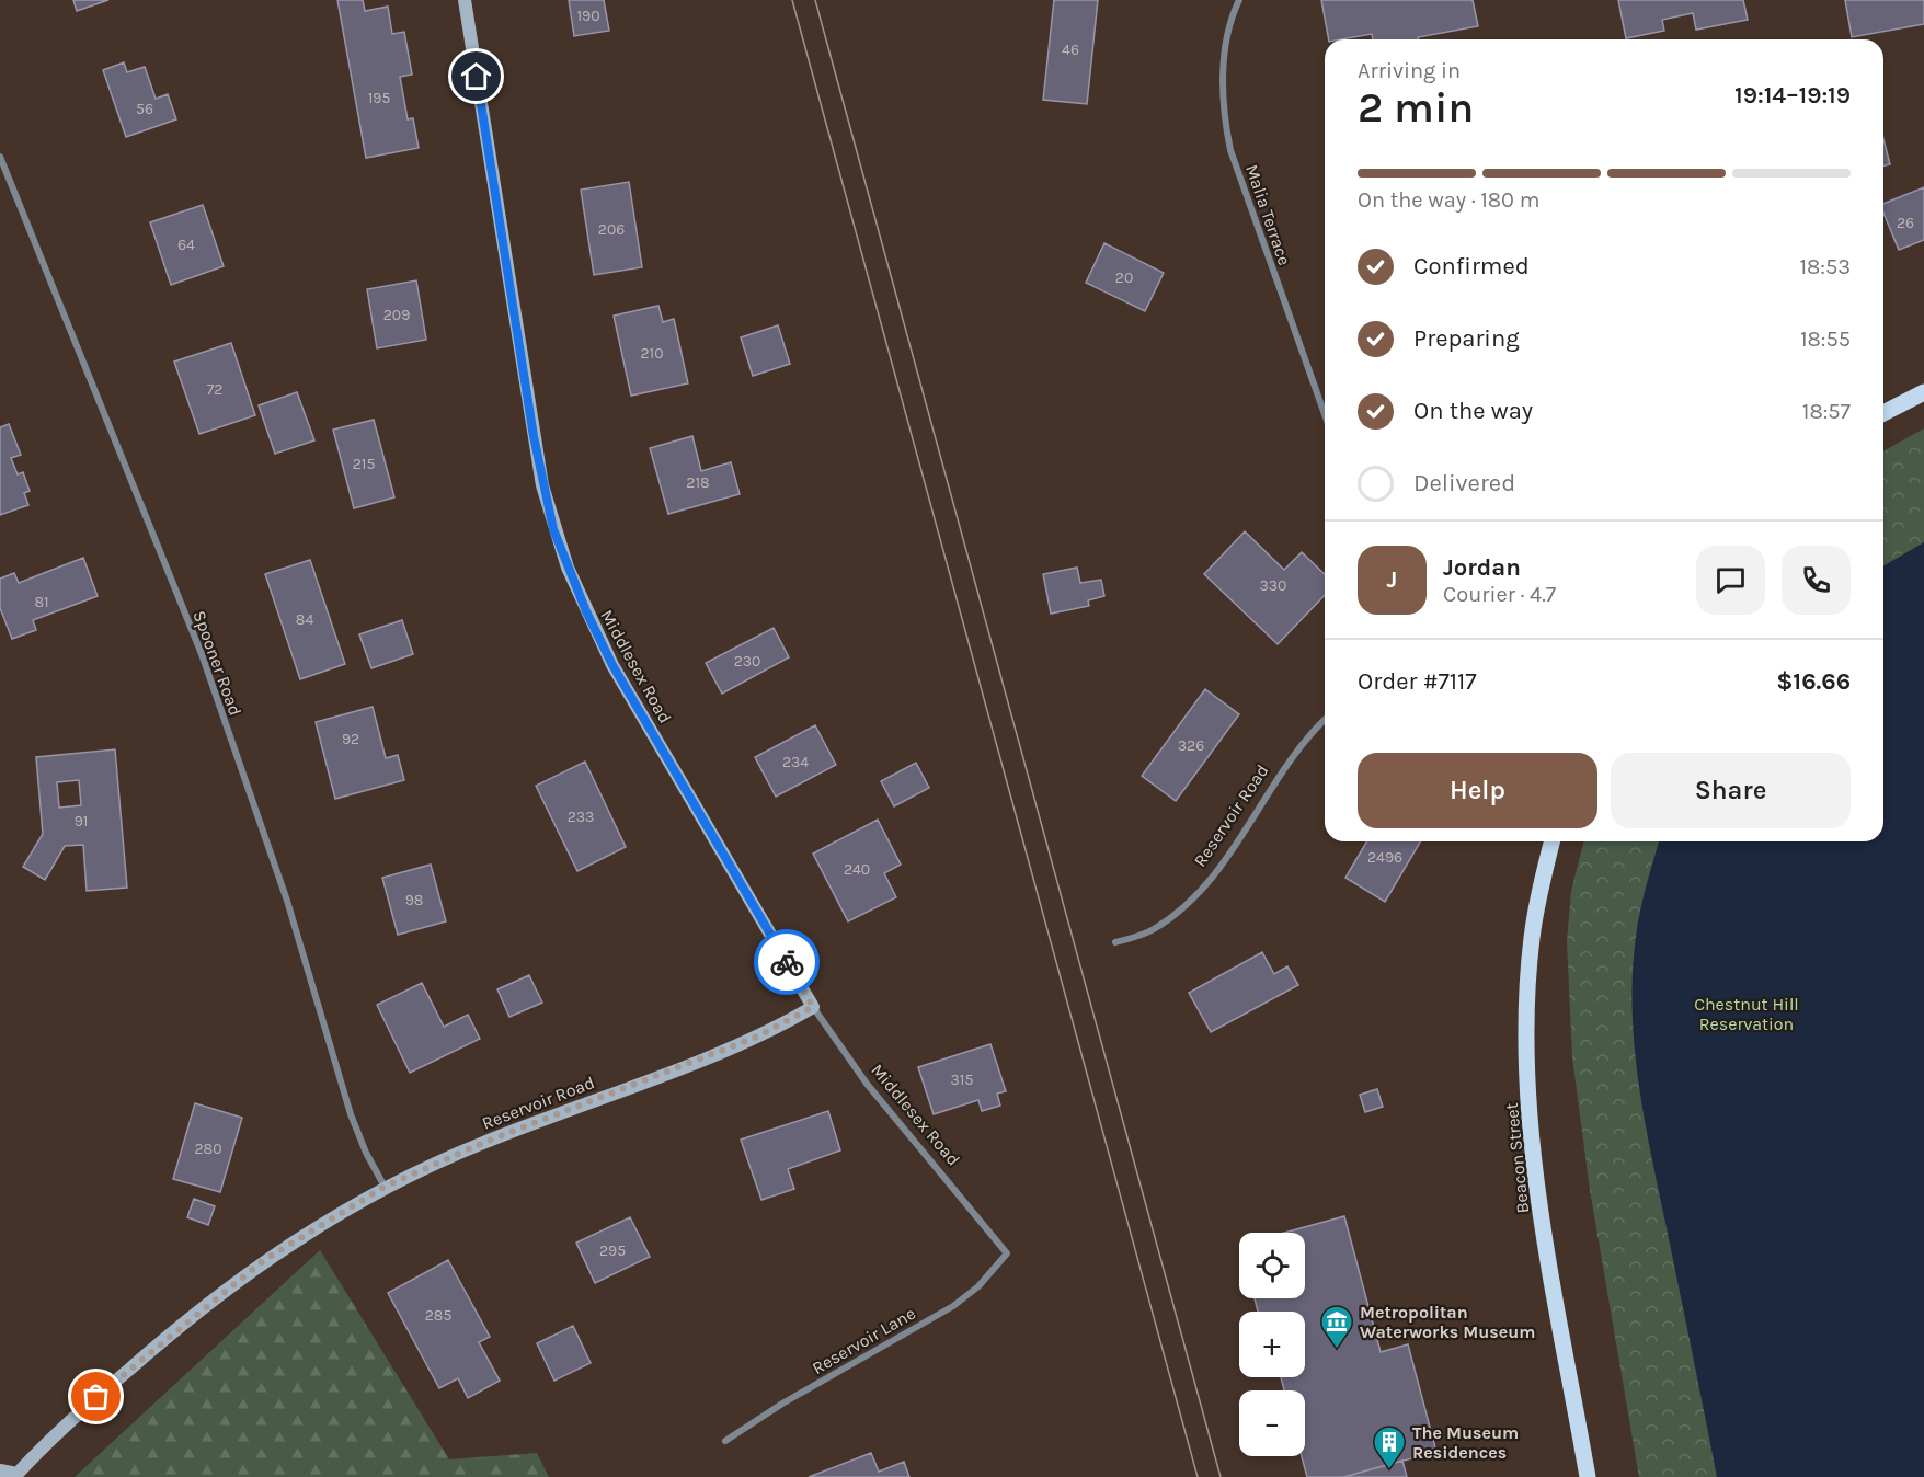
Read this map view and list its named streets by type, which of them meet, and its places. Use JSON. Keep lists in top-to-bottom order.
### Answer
{
  "streets": {
    "main road": ["Beacon Street"],
    "street": [
      "Malia Terrace",
      "Spooner Road",
      "Middlesex Road",
      "Reservoir Road",
      "Reservoir Lane"
    ]
  },
  "crossings": [
    ["Spooner Road", "Reservoir Road"],
    ["Middlesex Road", "Reservoir Road"],
    ["Middlesex Road", "Reservoir Lane"]
  ],
  "parks": ["Chestnut Hill Reservation"],
  "places": {
    "museum": ["Metropolitan Waterworks Museum"],
    "building": ["The Museum Residences"]
  },
  "house_numbers": [
    "190",
    "46",
    "195",
    "56",
    "26",
    "206",
    "64",
    "20",
    "209",
    "210",
    "72",
    "215",
    "218",
    "330",
    "81",
    "84",
    "230",
    "92",
    "326",
    "234",
    "233",
    "91",
    "2496",
    "240",
    "98",
    "315",
    "280",
    "295",
    "285"
  ],
  "page": {
    "heading": ["2 min", "Arriving in", "19:14–19:19"],
    "panel": [
      "Jordan",
      "Courier · 4.7",
      "Order #7117",
      "$16.66"
    ],
    "bar": "On the way · 180 m",
    "list": [
      ["Confirmed", "18:53"],
      ["Preparing", "18:55"],
      ["On the way", "18:57"],
      "Delivered"
    ],
    "round": "J",
    "buttons": ["Help", "Share"],
    "map_buttons": ["+", "−"]
  }
}
